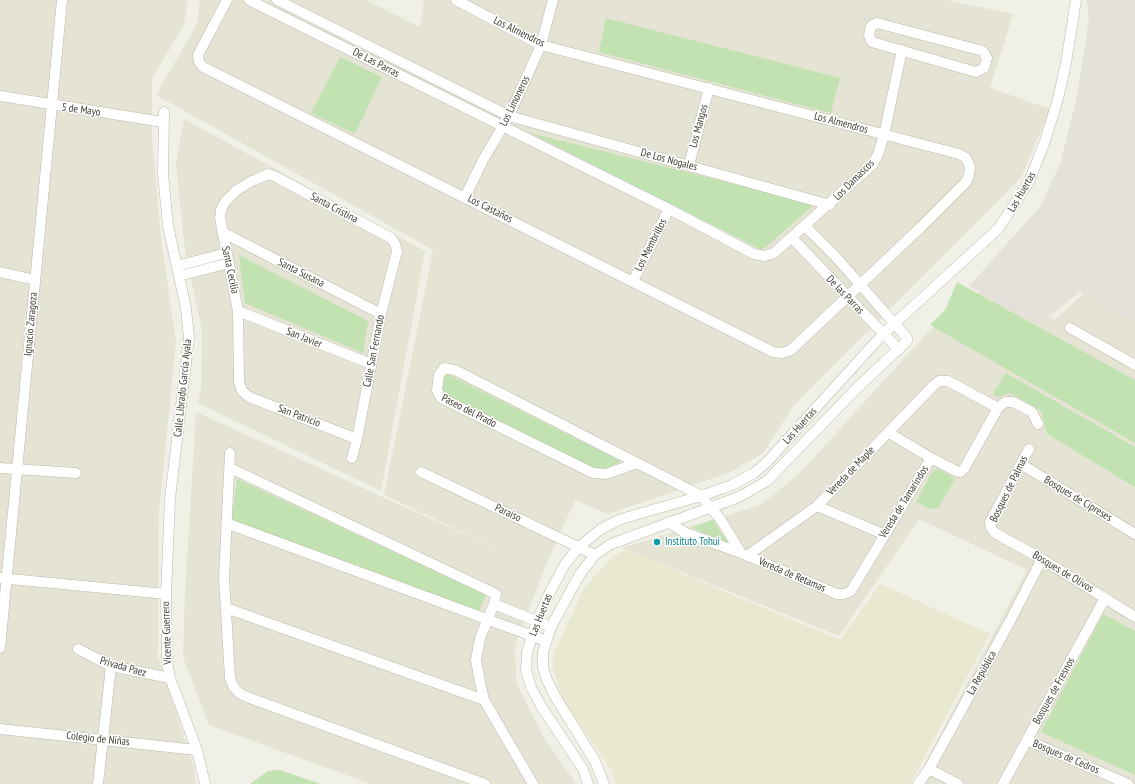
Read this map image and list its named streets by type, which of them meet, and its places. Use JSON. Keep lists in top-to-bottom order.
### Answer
{
  "streets": {
    "street": [
      "Los Almendros",
      "De Las Parras",
      "Los Limoneros",
      "5 de Mayo",
      "Los Mangos",
      "De Los Nogales",
      "Los Damascos",
      "Las Huertas",
      "Santa Cristina",
      "Los Castaños",
      "Los Membrillos",
      "Santa Cecilia",
      "Santa Susana",
      "De las Parras",
      "Ignacio Zaragoza",
      "San Javier",
      "Calle San Fernando",
      "Calle Librado García Ayala",
      "Paseo del Prado",
      "San Patricio",
      "Vereda de Maple",
      "Bosques de Palmas",
      "Bosques de Cipreses",
      "Vereda de Tamarindos",
      "Paraíso",
      "Bosques de Olivos",
      "Vereda de Retamas",
      "Vicente Guerrero",
      "Privada Paez",
      "La República",
      "Bosques de Fresnos",
      "Colegio de Niñas",
      "Bosques de Cedros"
    ]
  },
  "crossings": [
    ["Los Almendros", "Los Limoneros"],
    ["Los Almendros", "Los Mangos"],
    ["Los Almendros", "Los Damascos"],
    ["Los Almendros", "Los Castaños"],
    ["Los Almendros", "De las Parras"],
    ["De Las Parras", "Los Limoneros"],
    ["De Las Parras", "De Los Nogales"],
    ["Los Limoneros", "De Los Nogales"],
    ["Los Limoneros", "Los Castaños"],
    ["5 de Mayo", "Ignacio Zaragoza"],
    ["5 de Mayo", "Calle Librado García Ayala"],
    ["Los Mangos", "De Los Nogales"],
    ["De Los Nogales", "Los Damascos"],
    ["Los Damascos", "Los Membrillos"],
    ["Los Damascos", "De las Parras"],
    ["Las Huertas", "De las Parras"],
    ["Las Huertas", "Paseo del Prado"],
    ["Las Huertas", "Paraíso"],
    ["Las Huertas", "Vereda de Retamas"],
    ["Santa Cristina", "Santa Cecilia"],
    ["Santa Cristina", "Calle San Fernando"],
    ["Los Castaños", "Los Membrillos"],
    ["Santa Cecilia", "Santa Susana"],
    ["Santa Cecilia", "San Javier"],
    ["Santa Cecilia", "San Patricio"],
    ["Santa Susana", "Calle San Fernando"],
    ["Ignacio Zaragoza", "Vicente Guerrero"],
    ["San Javier", "Calle San Fernando"],
    ["Calle San Fernando", "San Patricio"],
    ["Calle Librado García Ayala", "Vicente Guerrero"],
    ["Vereda de Maple", "Vereda de Tamarindos"],
    ["Vereda de Maple", "Vereda de Retamas"],
    ["Bosques de Palmas", "Bosques de Cipreses"],
    ["Bosques de Palmas", "Bosques de Olivos"],
    ["Vereda de Tamarindos", "Vereda de Retamas"],
    ["Bosques de Olivos", "La República"],
    ["Bosques de Olivos", "Bosques de Fresnos"],
    ["Vicente Guerrero", "Privada Paez"],
    ["Vicente Guerrero", "Colegio de Niñas"],
    ["Bosques de Fresnos", "Bosques de Cedros"]
  ],
  "places": ["Instituto Tohui"]
}
